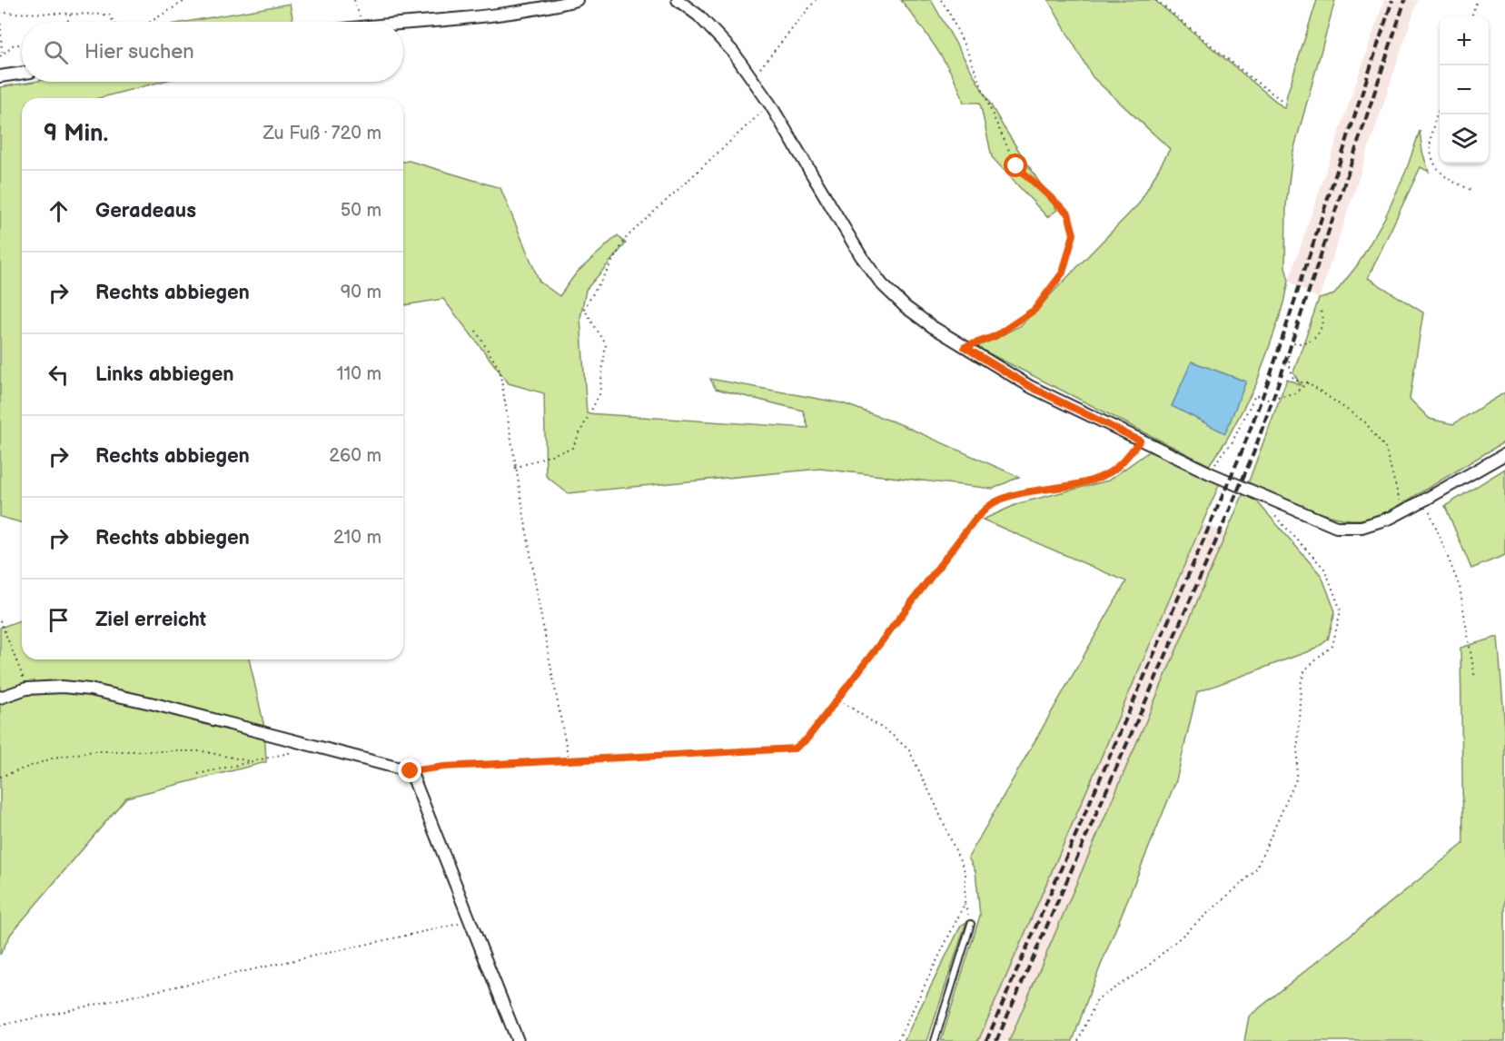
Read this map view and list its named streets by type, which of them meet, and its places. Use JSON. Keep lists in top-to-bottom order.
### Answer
{
  "page": {
    "map_buttons": ["+", "−"],
    "search": "Hier suchen",
    "heading": ["9 Min.", "Zu Fuß · 720 m"],
    "list": [
      ["Geradeaus", "50 m"],
      ["Rechts abbiegen", "90 m"],
      ["Links abbiegen", "110 m"],
      ["Rechts abbiegen", "260 m"],
      ["Rechts abbiegen", "210 m"],
      "Ziel erreicht"
    ]
  }
}
